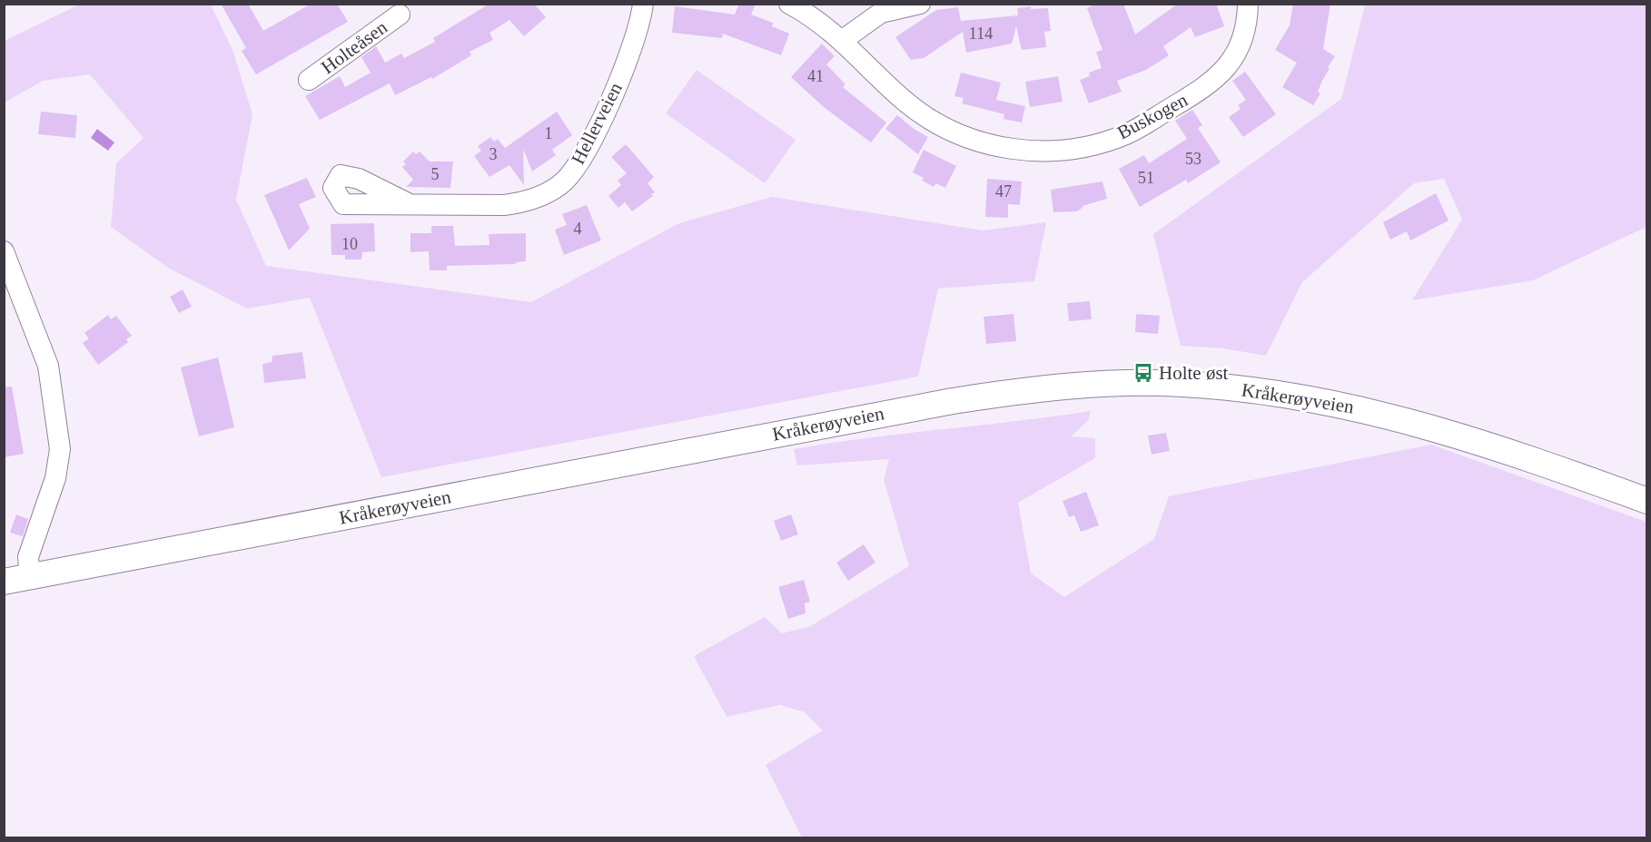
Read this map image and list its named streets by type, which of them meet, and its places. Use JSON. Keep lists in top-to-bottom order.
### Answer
{
  "streets": {
    "main road": ["Kråkerøyveien"],
    "street": ["Holteåsen", "Buskogen", "Hellerveien"]
  },
  "places": {
    "bus stop": ["Holte øst"]
  },
  "house_numbers": [
    "114",
    "41",
    "1",
    "3",
    "53",
    "5",
    "51",
    "47",
    "4",
    "10"
  ]
}
